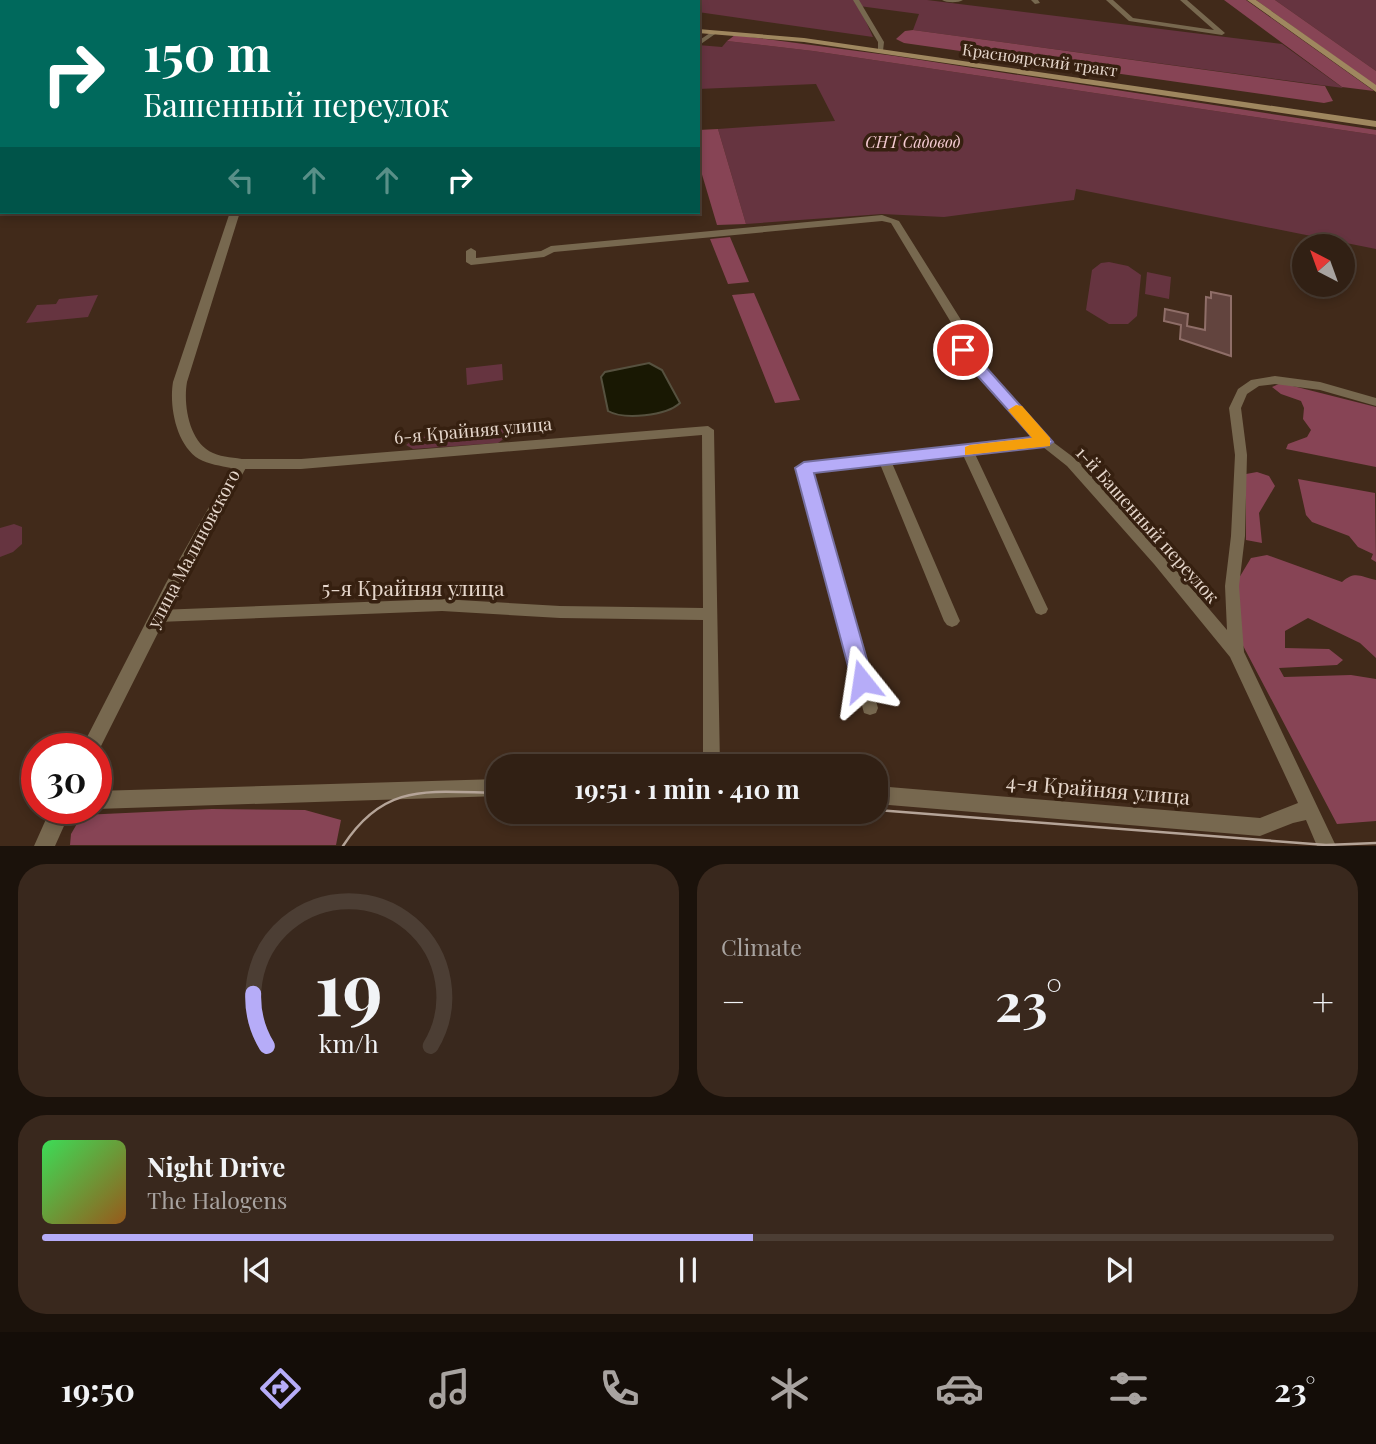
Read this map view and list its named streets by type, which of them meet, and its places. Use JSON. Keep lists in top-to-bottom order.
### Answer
{
  "streets": {
    "main road": ["Красноярский тракт"],
    "street": [
      "6-я Крайняя улица",
      "1-й Башенный переулок",
      "улица Малиновского",
      "5-я Крайняя улица",
      "4-я Крайняя улица"
    ]
  },
  "crossings": [
    ["6-я Крайняя улица", "улица Малиновского"],
    ["6-я Крайняя улица", "5-я Крайняя улица"],
    ["улица Малиновского", "5-я Крайняя улица"]
  ],
  "parks": ["СНТ Садовод"],
  "north": "top left",
  "page": {
    "turn": ["150 m", "Башенный переулок"],
    "limit": "30",
    "trip": "19:51 · 1 min · 410 m",
    "tile": "Climate",
    "heat": ["−", "23°", "+"],
    "song": ["Night Drive", "The Halogens"],
    "tabs": ["19:50", "23°"],
    "gauge": ["19", "km/h"]
  }
}
